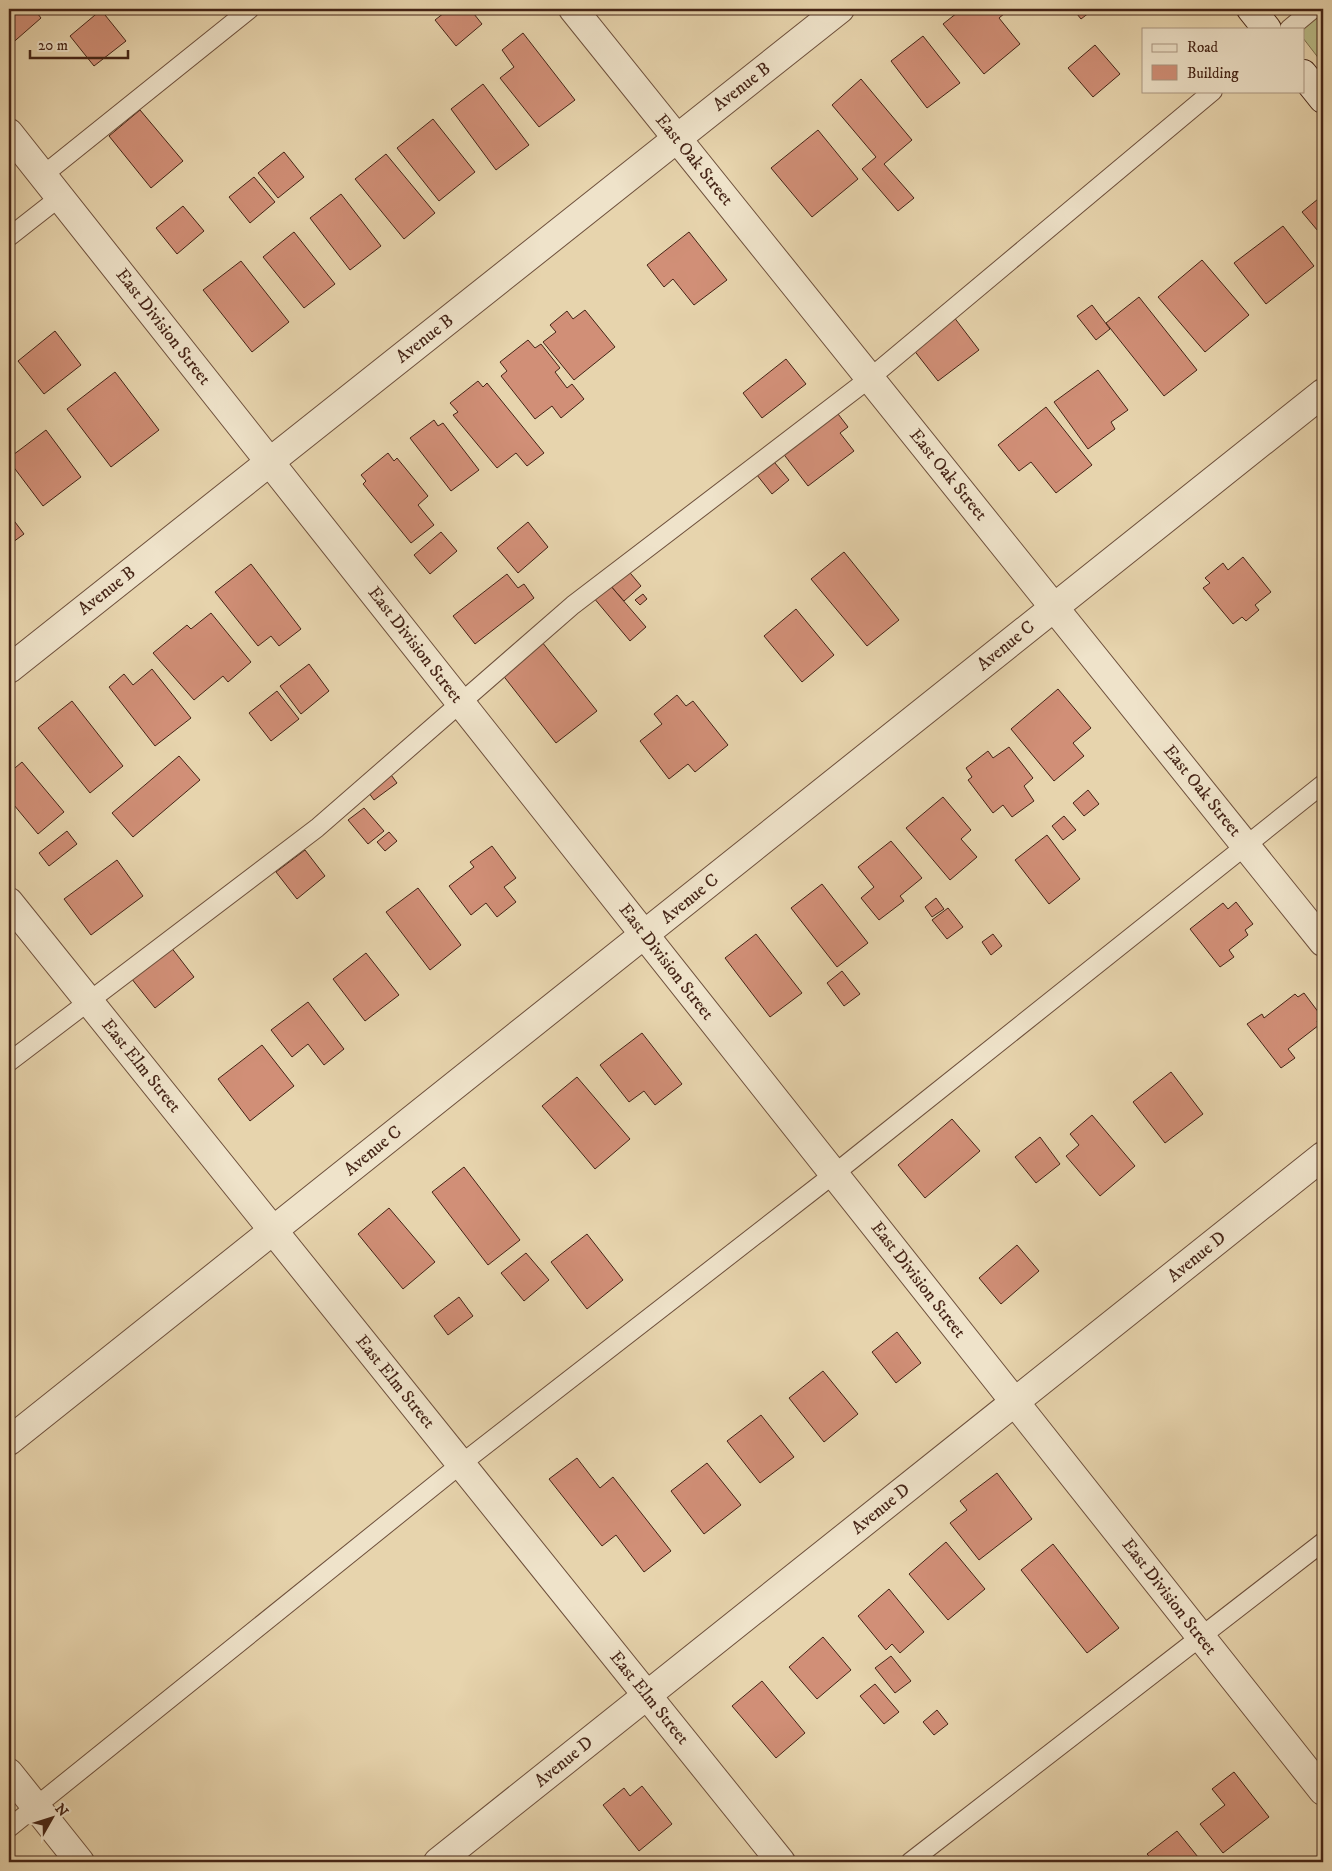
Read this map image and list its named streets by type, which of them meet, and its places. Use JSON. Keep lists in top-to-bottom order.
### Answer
{
  "streets": {
    "street": [
      "Avenue B",
      "East Oak Street",
      "East Division Street",
      "Avenue C",
      "East Elm Street",
      "Avenue D"
    ]
  },
  "crossings": [
    ["Avenue B", "East Oak Street"],
    ["Avenue B", "East Division Street"],
    ["East Oak Street", "Avenue C"],
    ["East Division Street", "Avenue C"],
    ["East Division Street", "Avenue D"],
    ["Avenue C", "East Elm Street"],
    ["East Elm Street", "Avenue D"]
  ],
  "legend": ["Road", "Building"],
  "scale_bar": "20 m",
  "north": "top right"
}
